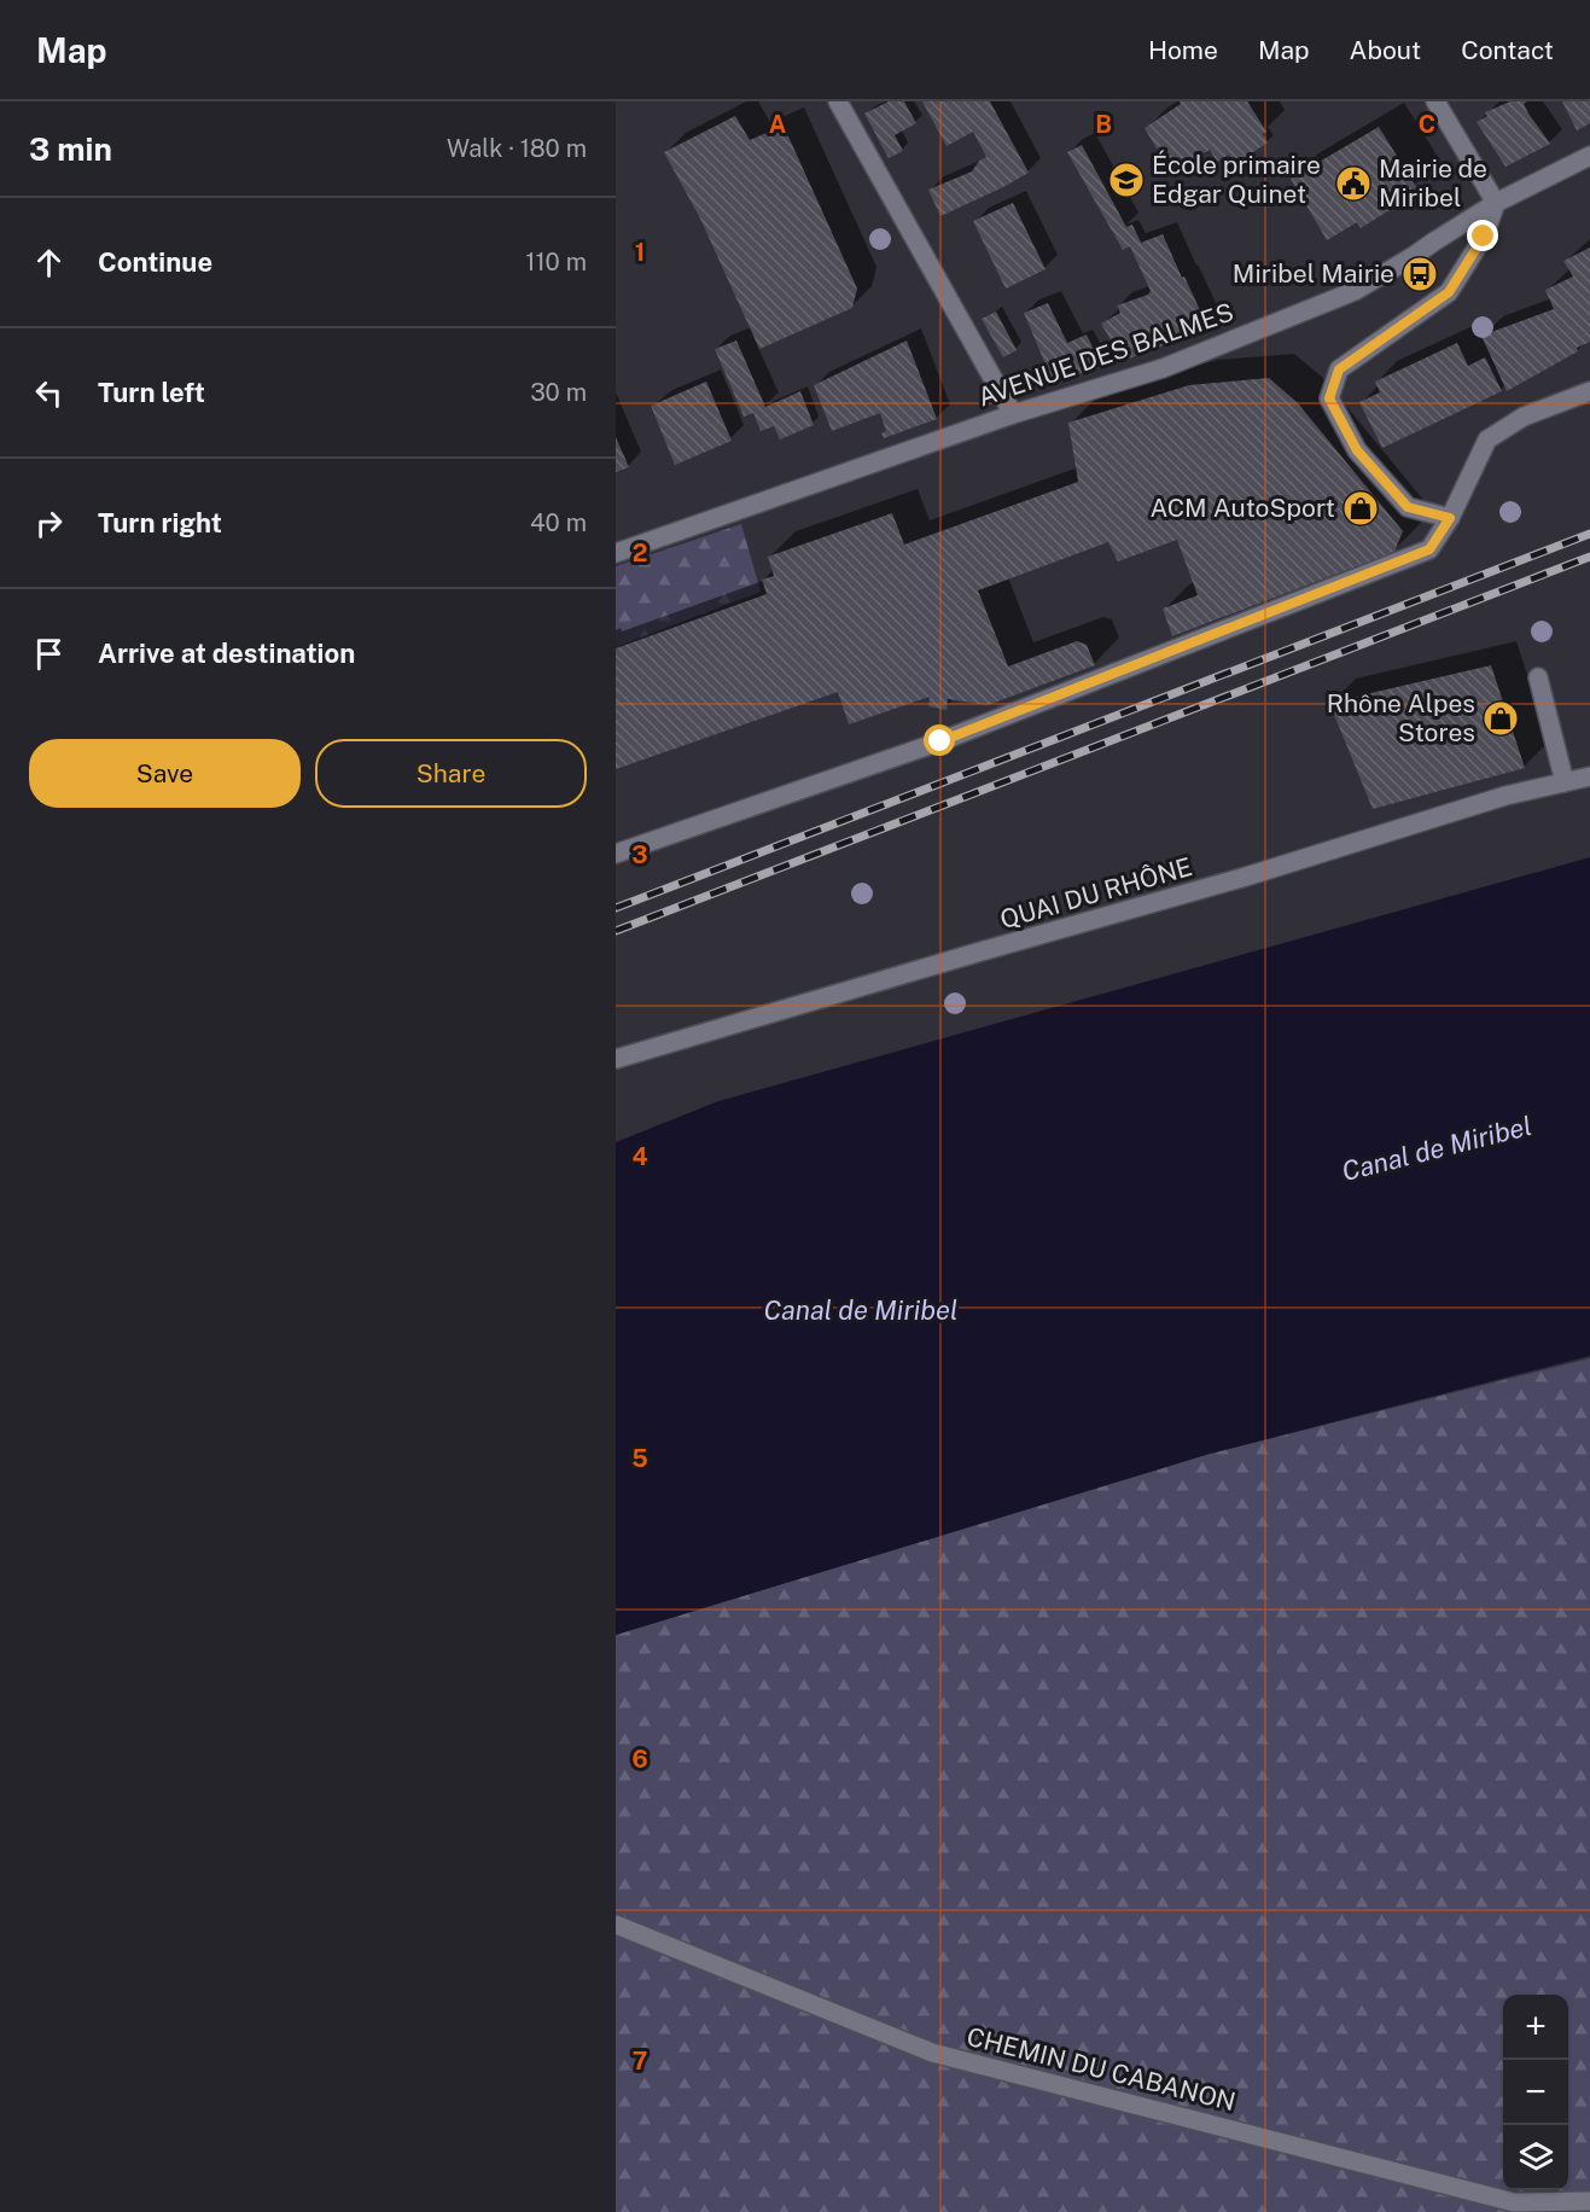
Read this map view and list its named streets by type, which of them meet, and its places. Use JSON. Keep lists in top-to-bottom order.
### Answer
{
  "streets": {
    "street": ["AVENUE DES BALMES", "QUAI DU RHÔNE", "CHEMIN DU CABANON"]
  },
  "water": ["Canal de Miribel"],
  "places": {
    "school or university": ["École primaire Edgar Quinet"],
    "public building": ["Mairie de Miribel"],
    "bus stop": ["Miribel Mairie"],
    "shop": ["ACM AutoSport", "Rhône Alpes Stores"]
  },
  "page": {
    "header": "Map",
    "nav": [
      "Home",
      "Map",
      "About",
      "Contact"
    ],
    "heading": ["3 min", "Walk · 180 m"],
    "list": [
      ["Continue", "110 m"],
      ["Turn left", "30 m"],
      ["Turn right", "40 m"],
      "Arrive at destination"
    ],
    "buttons": ["Save", "Share"],
    "map_buttons": ["+", "−"]
  },
  "grid": {
    "columns": ["A", "B", "C"],
    "rows": [
      "1",
      "2",
      "3",
      "4",
      "5",
      "6",
      "7"
    ]
  }
}
